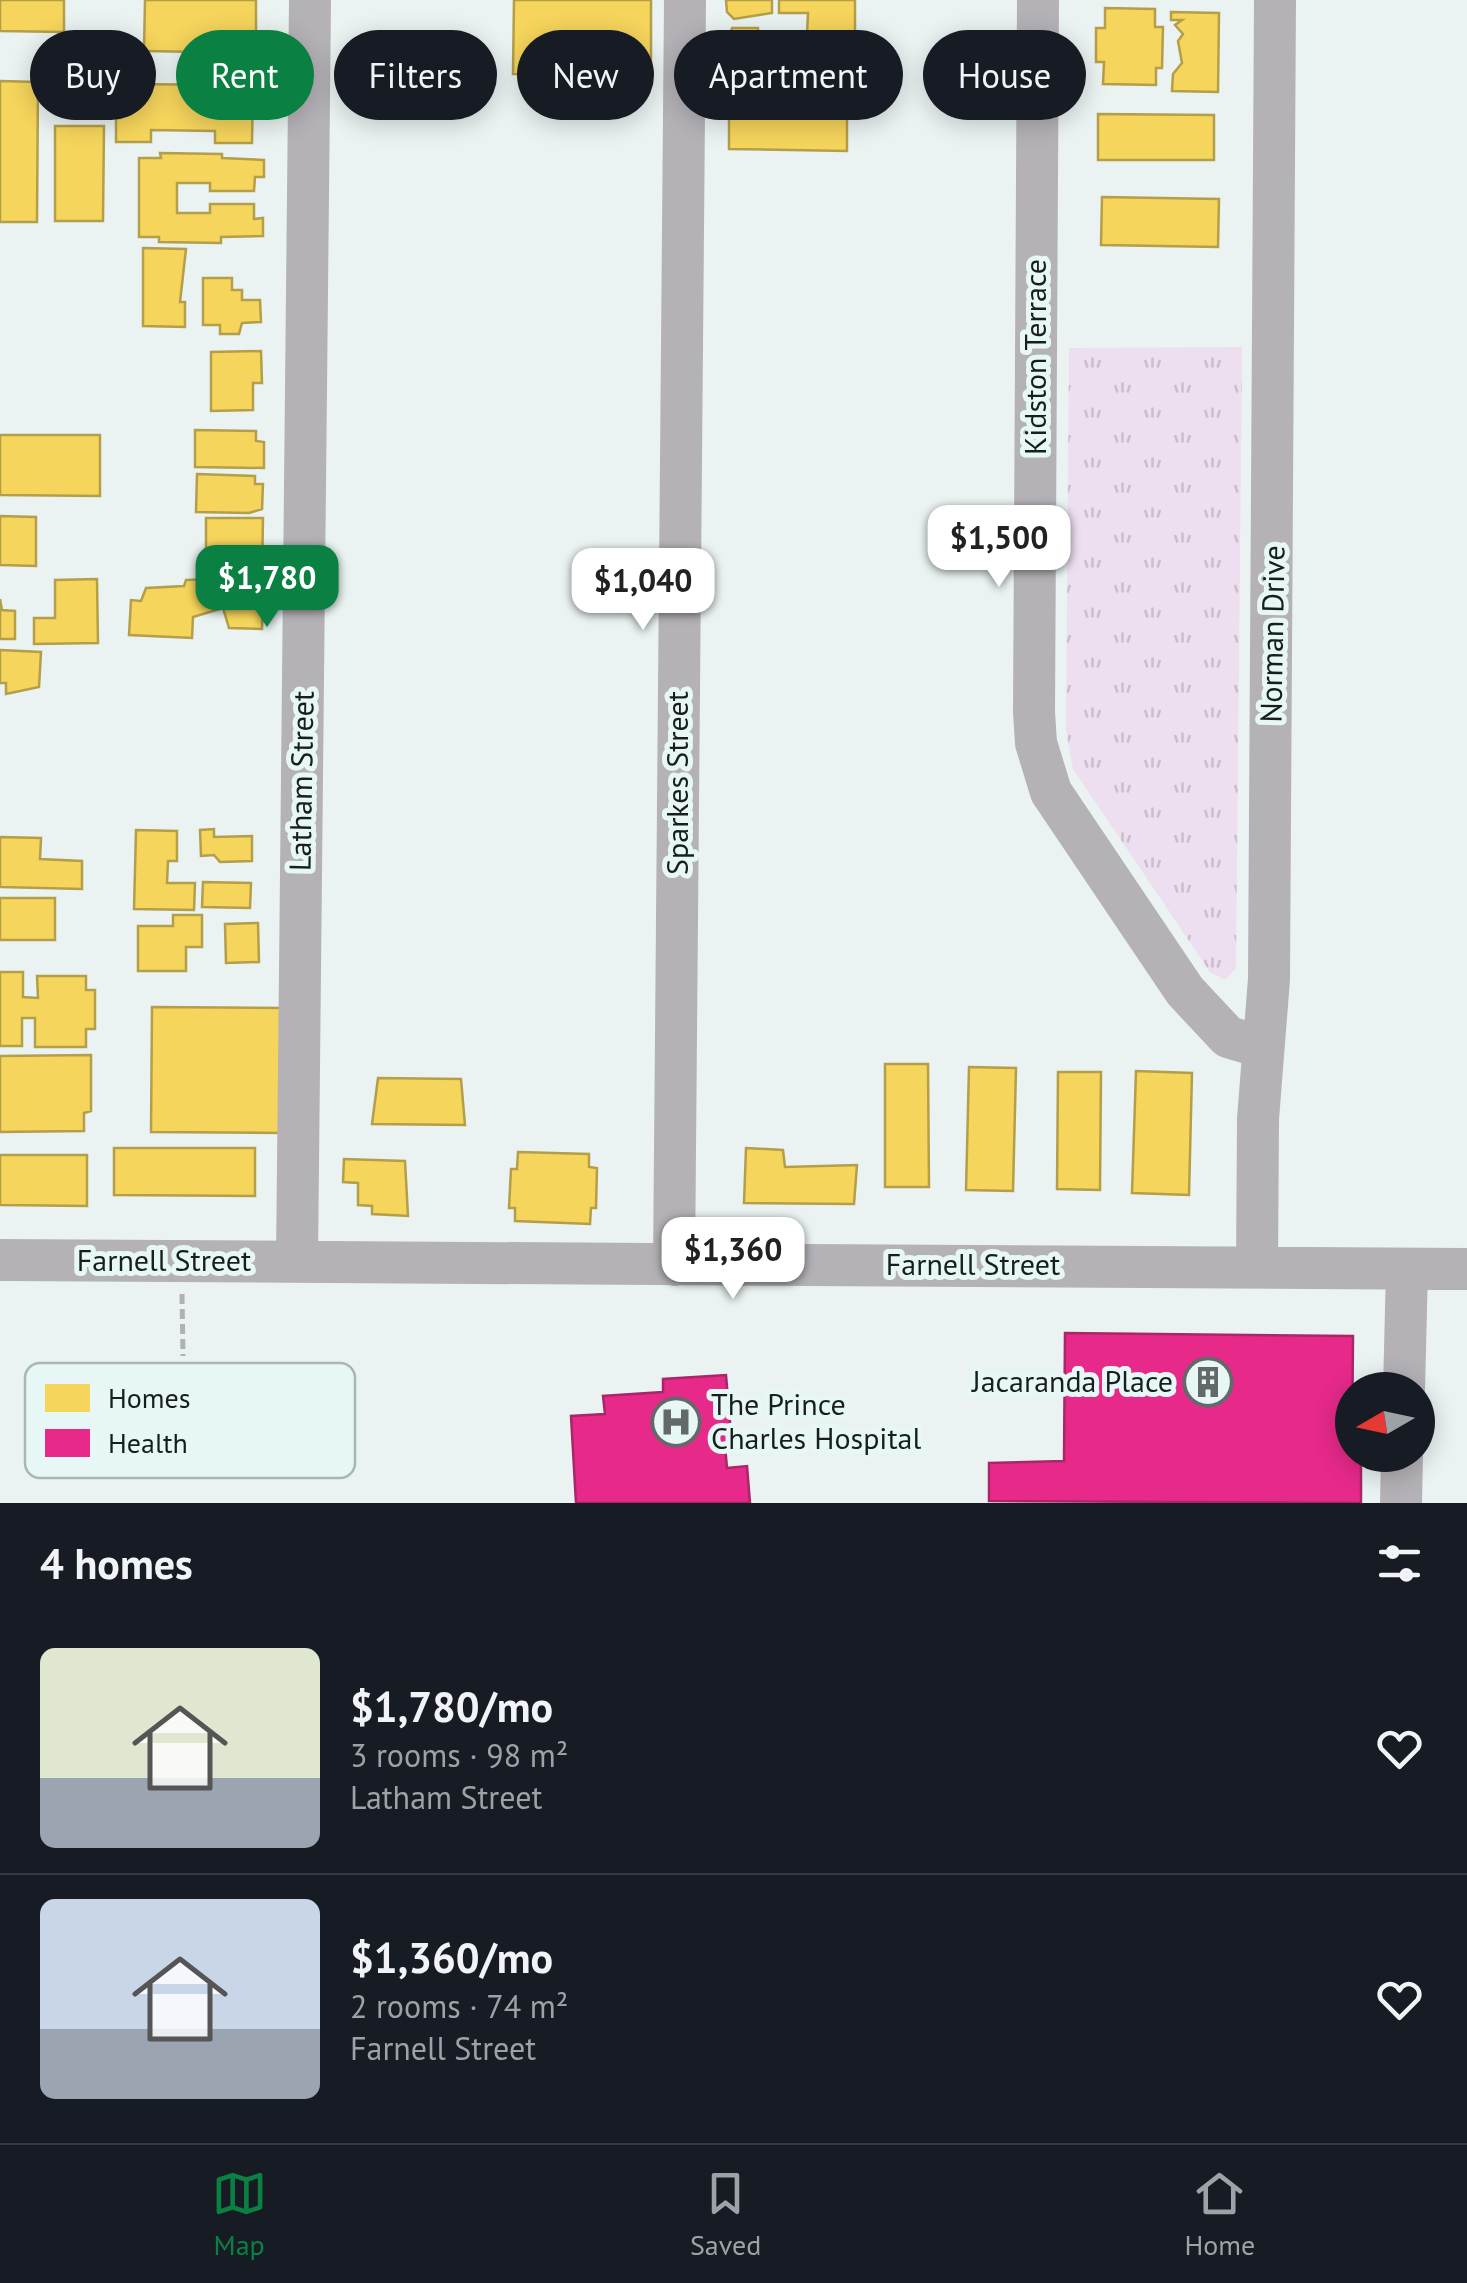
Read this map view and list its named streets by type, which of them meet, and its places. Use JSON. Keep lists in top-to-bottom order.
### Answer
{
  "streets": {
    "street": [
      "Kidston Terrace",
      "Norman Drive",
      "Latham Street",
      "Sparkes Street",
      "Farnell Street"
    ]
  },
  "crossings": [
    ["Kidston Terrace", "Norman Drive"],
    ["Norman Drive", "Farnell Street"],
    ["Latham Street", "Farnell Street"],
    ["Sparkes Street", "Farnell Street"]
  ],
  "places": {
    "building": ["Jacaranda Place"],
    "hospital": ["The Prince Charles Hospital"]
  },
  "legend": ["Homes", "Health"],
  "north": "left",
  "page": {
    "chip": [
      "Buy",
      "Rent",
      "Filters",
      "New",
      "Apartment",
      "House"
    ],
    "price": [
      "$1,500",
      "$1,780",
      "$1,040",
      "$1,360"
    ],
    "heading": "4 homes",
    "list": [
      {
        "name": "$1,780/mo",
        "note": "3 rooms · 98 m² · Latham Street"
      },
      {
        "name": "$1,360/mo",
        "note": "2 rooms · 74 m² · Farnell Street"
      }
    ],
    "tabs": ["Map", "Saved", "Home"]
  }
}
